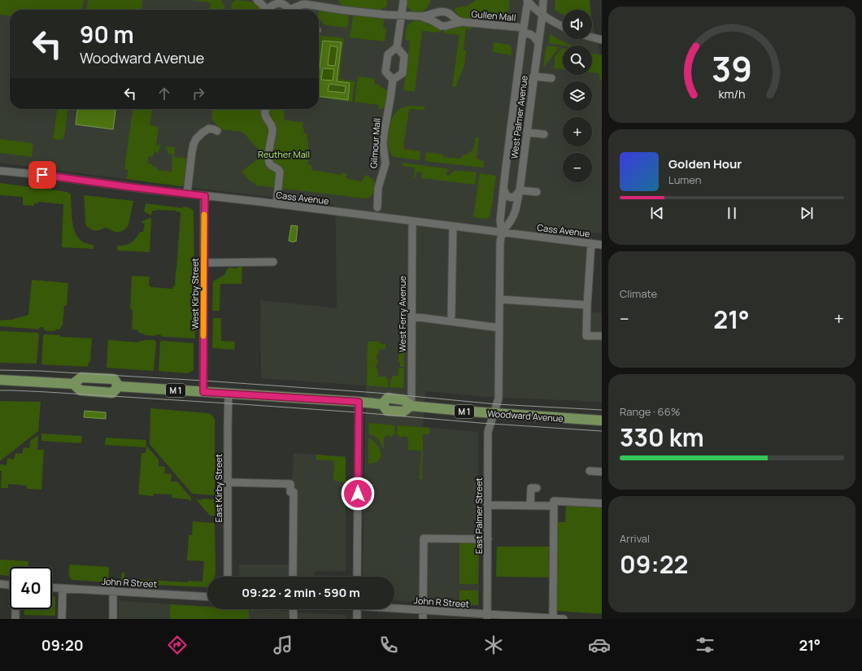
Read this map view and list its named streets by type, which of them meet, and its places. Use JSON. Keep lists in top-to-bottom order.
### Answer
{
  "streets": {
    "main road": ["M 1", "Woodward Avenue"],
    "street": [
      "Gullen Mall",
      "West Palmer Avenue",
      "Gilmour Mall",
      "Cass Avenue",
      "West Kirby Street",
      "West Ferry Avenue",
      "East Kirby Street",
      "East Palmer Street",
      "John R Street"
    ]
  },
  "crossings": [
    ["Gullen Mall", "West Palmer Avenue"],
    ["West Palmer Avenue", "Cass Avenue"],
    ["West Palmer Avenue", "Woodward Avenue"],
    ["West Palmer Avenue", "East Palmer Street"],
    ["Cass Avenue", "West Kirby Street"],
    ["Cass Avenue", "West Ferry Avenue"],
    ["West Kirby Street", "Woodward Avenue"],
    ["West Ferry Avenue", "Woodward Avenue"],
    ["Woodward Avenue", "East Kirby Street"],
    ["Woodward Avenue", "East Palmer Street"],
    ["East Palmer Street", "John R Street"]
  ],
  "parks": ["Reuther Mall"],
  "page": {
    "map_buttons": ["+", "−"],
    "turn": ["90 m", "Woodward Avenue"],
    "song": ["Golden Hour", "Lumen"],
    "tile": [
      "Climate",
      ["Range · 66%", "330 km"],
      ["Arrival", "09:22"]
    ],
    "heat": ["−", "21°", "+"],
    "limit": "40",
    "trip": "09:22 · 2 min · 590 m",
    "tabs": ["09:20", "21°"],
    "gauge": ["39", "km/h"]
  }
}
